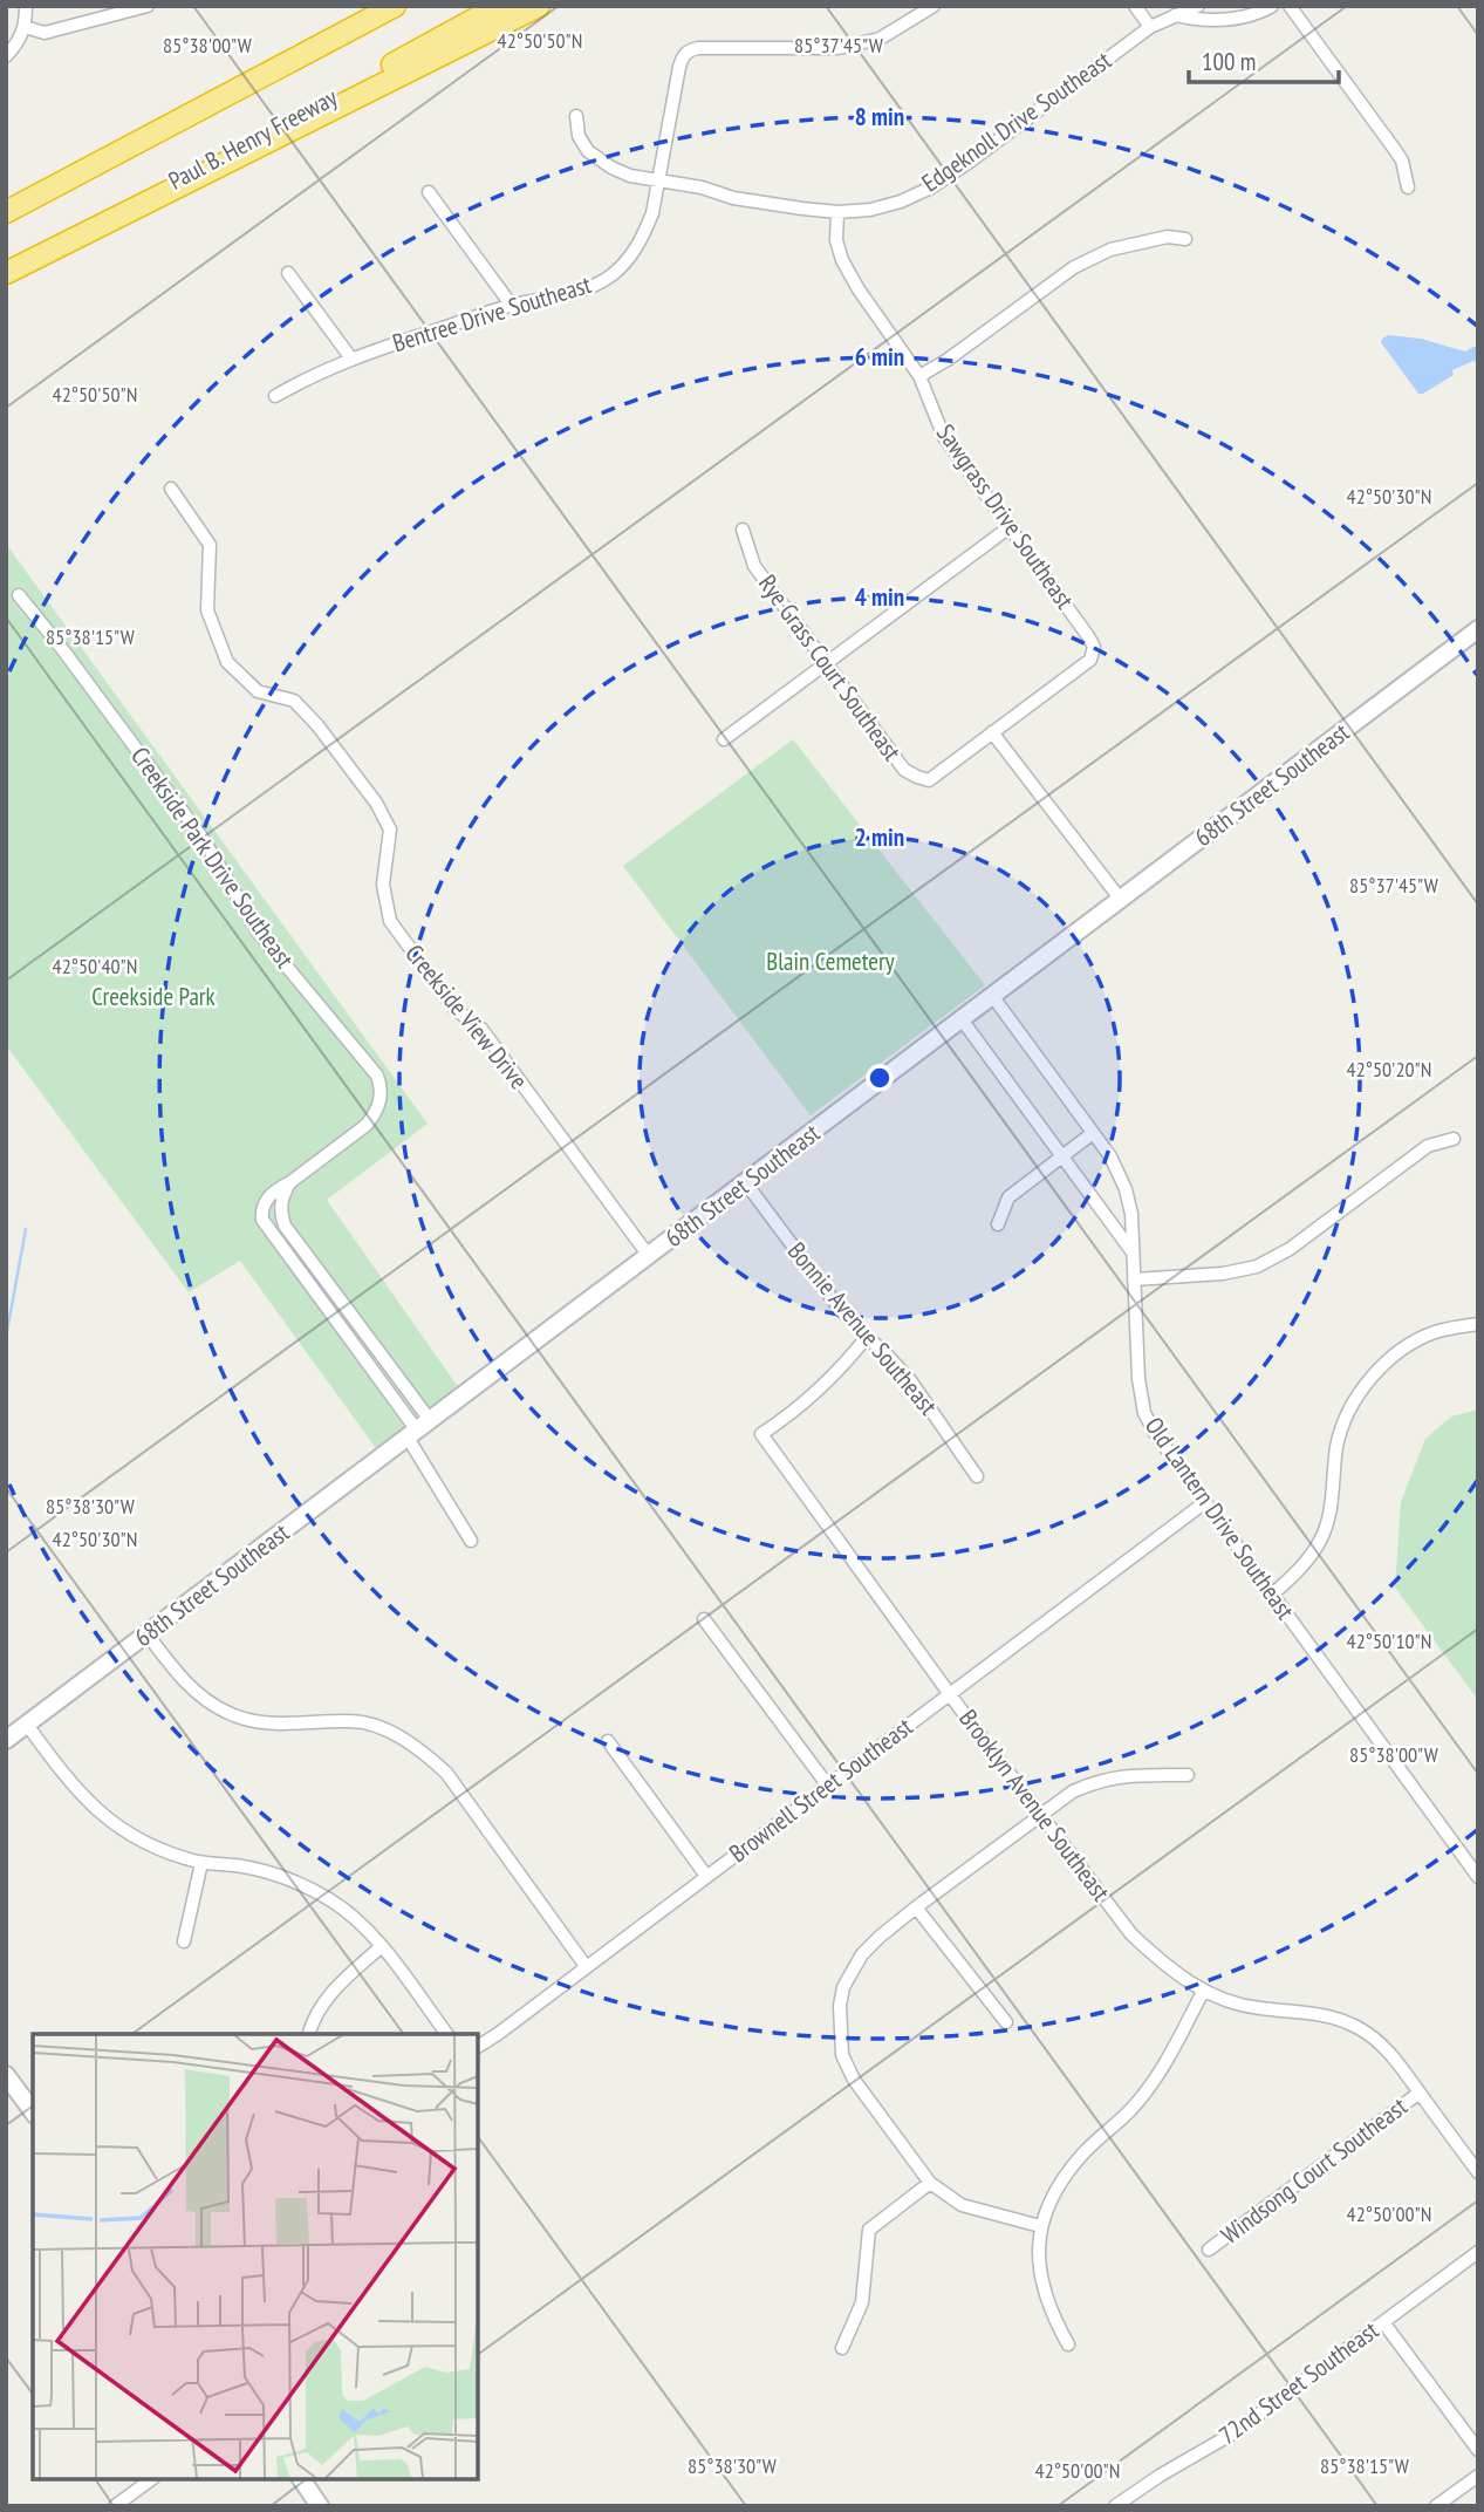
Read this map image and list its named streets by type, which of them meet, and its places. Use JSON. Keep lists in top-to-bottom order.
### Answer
{
  "streets": {
    "highway": ["Paul B. Henry Freeway"],
    "main road": ["68th Street Southeast"],
    "street": [
      "Edgeknoll Drive Southeast",
      "Bentree Drive Southeast",
      "Sawgrass Drive Southeast",
      "Rye Grass Court Southeast",
      "Creekside Park Drive Southeast",
      "Creekside View Drive",
      "Bonnie Avenue Southeast",
      "Old Lantern Drive Southeast",
      "Brownell Street Southeast",
      "Brooklyn Avenue Southeast",
      "Windsong Court Southeast",
      "72nd Street Southeast"
    ]
  },
  "crossings": [
    ["Edgeknoll Drive Southeast", "Bentree Drive Southeast"],
    ["Edgeknoll Drive Southeast", "Sawgrass Drive Southeast"],
    ["Sawgrass Drive Southeast", "Rye Grass Court Southeast"],
    ["68th Street Southeast", "Creekside Park Drive Southeast"],
    ["68th Street Southeast", "Creekside View Drive"],
    ["68th Street Southeast", "Bonnie Avenue Southeast"],
    ["68th Street Southeast", "Old Lantern Drive Southeast"],
    ["Bonnie Avenue Southeast", "Brooklyn Avenue Southeast"],
    ["Old Lantern Drive Southeast", "Brownell Street Southeast"],
    ["Brownell Street Southeast", "Brooklyn Avenue Southeast"],
    ["Brooklyn Avenue Southeast", "Windsong Court Southeast"]
  ],
  "parks": ["Blain Cemetery", "Creekside Park"],
  "scale_bar": "100 m",
  "coordinates": [
    "42°50'50\"N",
    "85°38'00\"W",
    "85°37'45\"W",
    "42°50'30\"N",
    "85°38'15\"W",
    "42°50'40\"N",
    "42°50'20\"N",
    "85°38'30\"W",
    "42°50'10\"N",
    "42°50'00\"N"
  ],
  "rings": [
    "8 min",
    "6 min",
    "4 min",
    "2 min"
  ]
}
